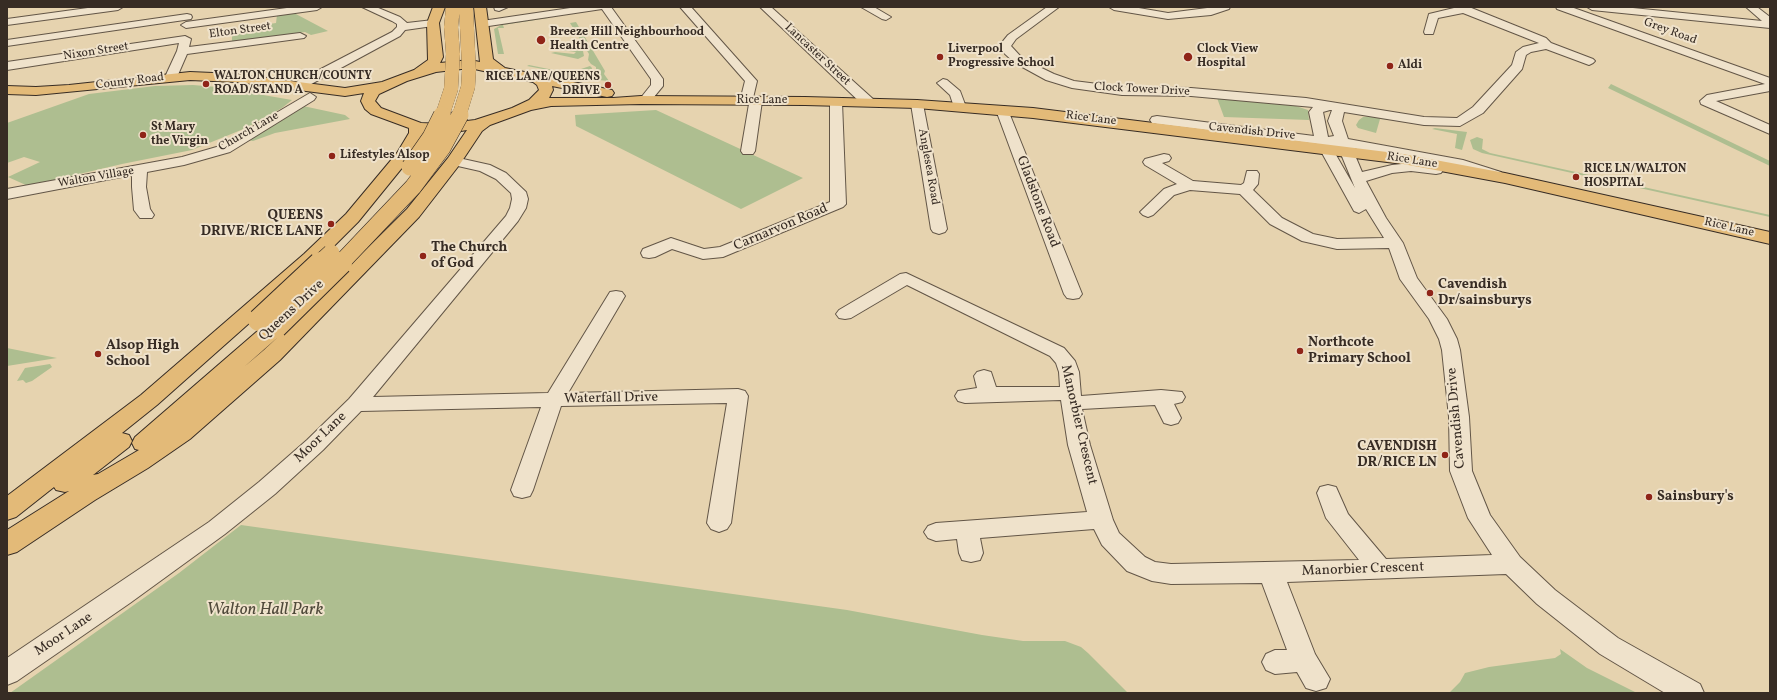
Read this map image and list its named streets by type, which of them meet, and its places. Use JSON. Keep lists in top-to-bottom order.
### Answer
{
  "streets": {
    "highway": ["County Road", "Rice Lane", "Queens Drive"],
    "street": [
      "Elton Street",
      "Grey Road",
      "Nixon Street",
      "Lancaster Street",
      "Clock Tower Drive",
      "Church Lane",
      "Cavendish Drive",
      "Anglesea Road",
      "Walton Village",
      "Gladstone Road",
      "Carnarvon Road",
      "Waterfall Drive",
      "Manorbier Crescent",
      "Moor Lane"
    ]
  },
  "crossings": [
    ["Lancaster Street", "Rice Lane"],
    ["County Road", "Rice Lane"],
    ["County Road", "Church Lane"],
    ["Rice Lane", "Cavendish Drive"],
    ["Rice Lane", "Anglesea Road"],
    ["Rice Lane", "Gladstone Road"],
    ["Rice Lane", "Carnarvon Road"],
    ["Church Lane", "Walton Village"],
    ["Cavendish Drive", "Manorbier Crescent"],
    ["Waterfall Drive", "Moor Lane"]
  ],
  "parks": ["Walton Hall Park"],
  "places": [
    "Breeze Hill Neighbourhood Health Centre",
    "Liverpool Progressive School",
    "Clock View Hospital",
    "Aldi",
    "WALTON CHURCH/COUNTY ROAD/STAND A",
    "RICE LANE/QUEENS DRIVE",
    "St Mary the Virgin",
    "Lifestyles Alsop",
    "RICE LN/WALTON HOSPITAL",
    "QUEENS DRIVE/RICE LANE",
    "The Church of God",
    "Cavendish Dr/sainsburys",
    "Northcote Primary School",
    "Alsop High School",
    "CAVENDISH DR/RICE LN",
    "Sainsbury's"
  ]
}
